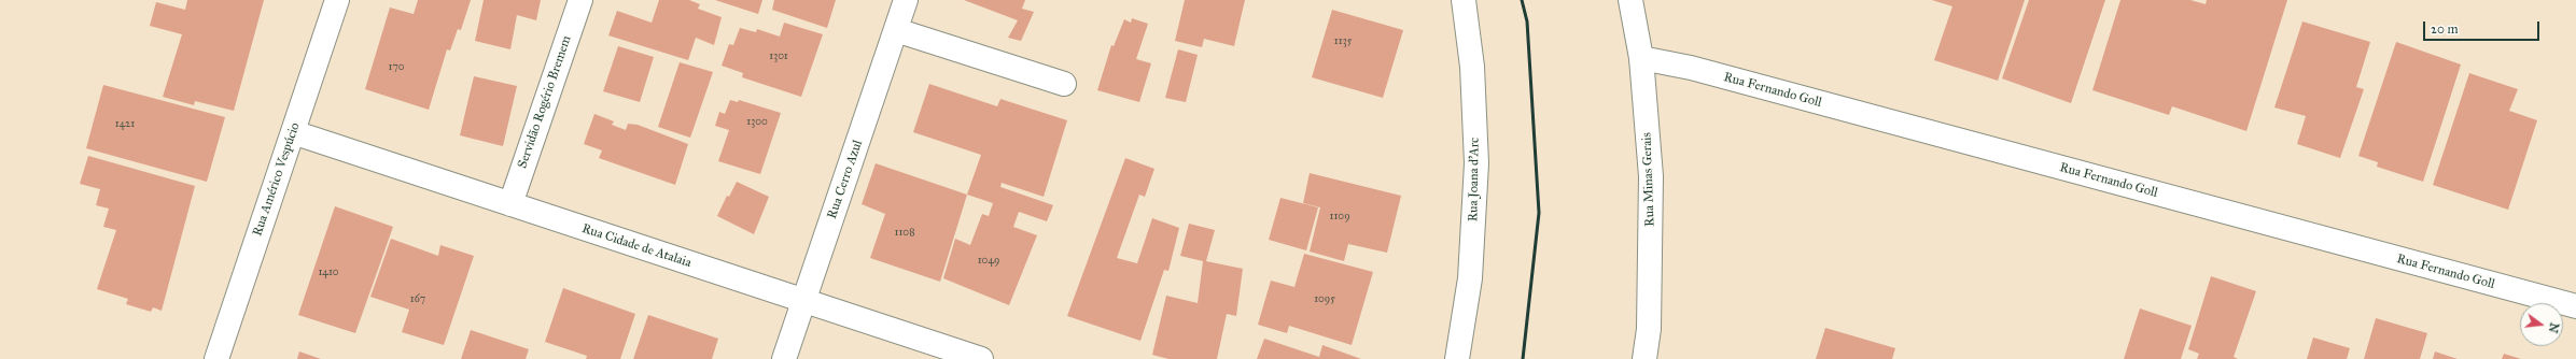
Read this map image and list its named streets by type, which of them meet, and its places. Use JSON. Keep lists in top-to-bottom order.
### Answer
{
  "streets": {
    "street": [
      "Rua Fernando Goll",
      "Servidão Rogério Bremem",
      "Rua Américo Vespúcio",
      "Rua Cerro Azul",
      "Rua Joana d'Arc",
      "Rua Minas Gerais",
      "Rua Cidade de Atalaia"
    ]
  },
  "crossings": [
    ["Rua Fernando Goll", "Rua Minas Gerais"],
    ["Servidão Rogério Bremem", "Rua Cidade de Atalaia"],
    ["Rua Américo Vespúcio", "Rua Cidade de Atalaia"],
    ["Rua Cerro Azul", "Rua Cidade de Atalaia"]
  ],
  "house_numbers": [
    "1135",
    "1301",
    "170",
    "1300",
    "1421",
    "1109",
    "1108",
    "1049",
    "1410",
    "167",
    "1095"
  ],
  "scale_bar": "20 m",
  "north": "right"
}
